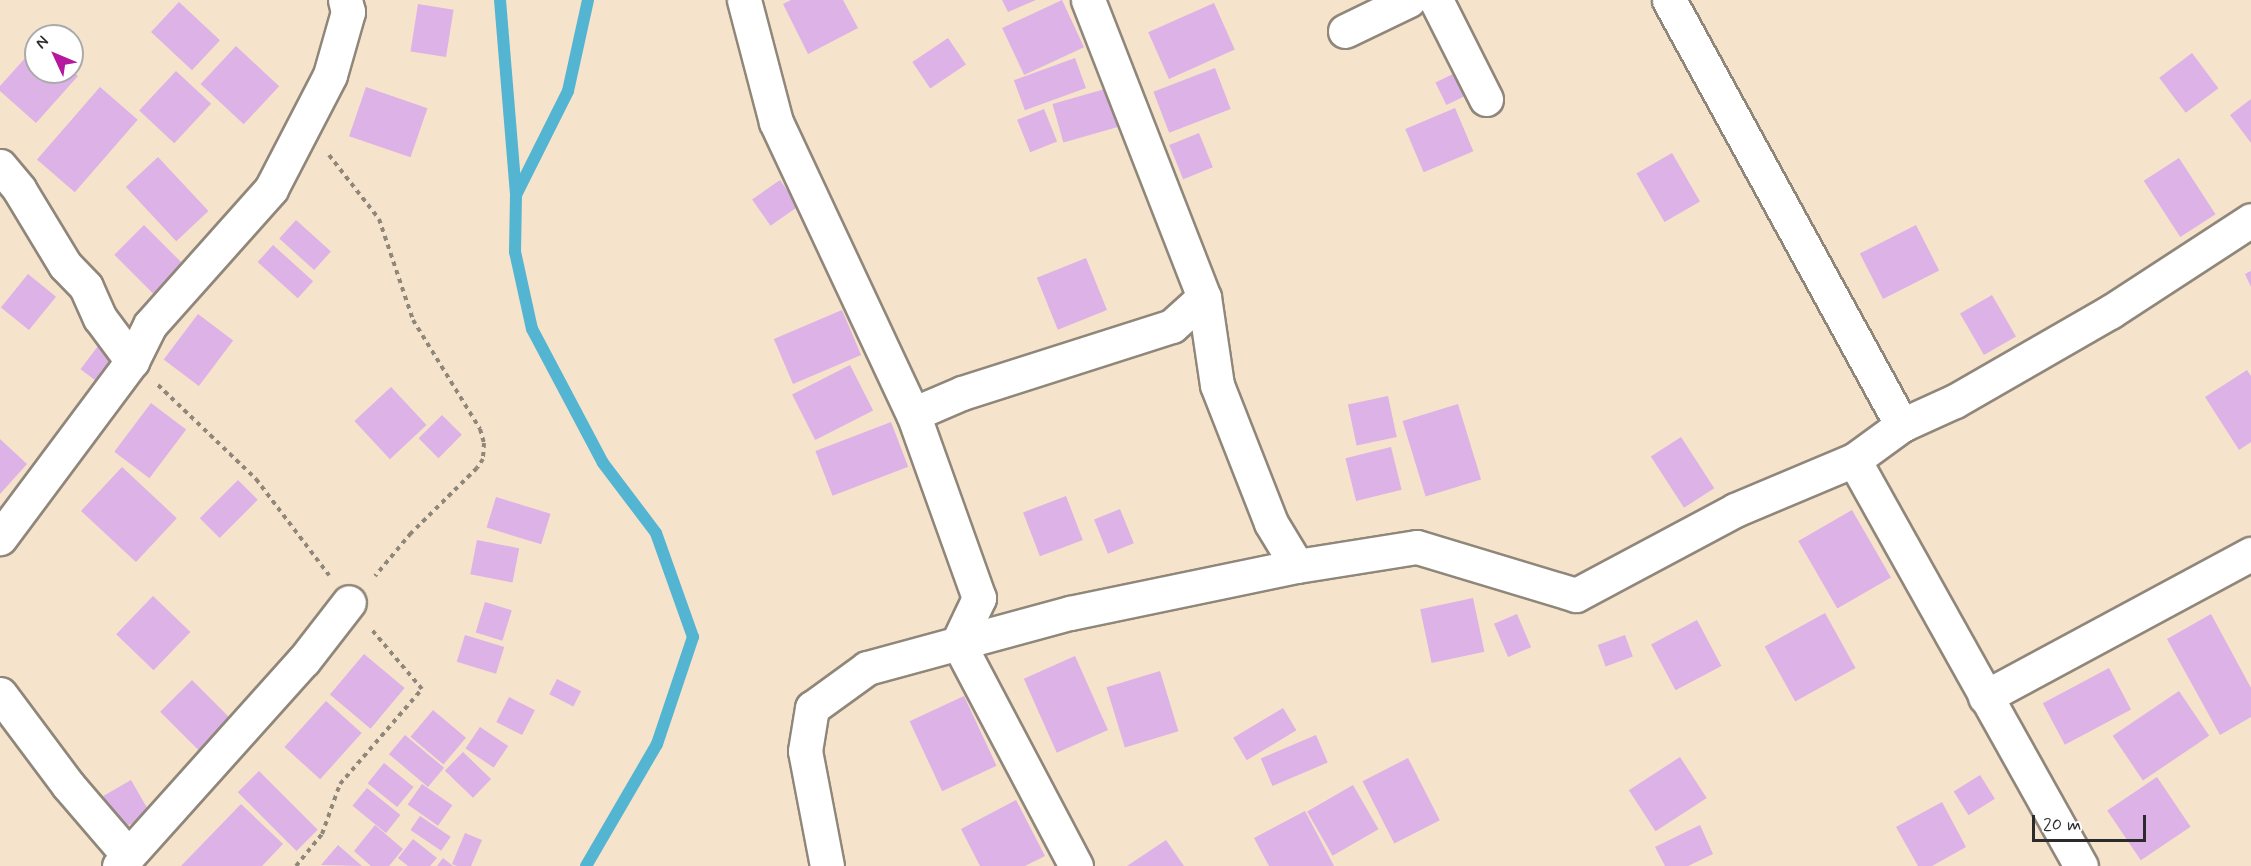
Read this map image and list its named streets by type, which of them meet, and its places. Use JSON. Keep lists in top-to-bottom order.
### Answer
{
  "scale_bar": "20 m",
  "north": "top left"
}
